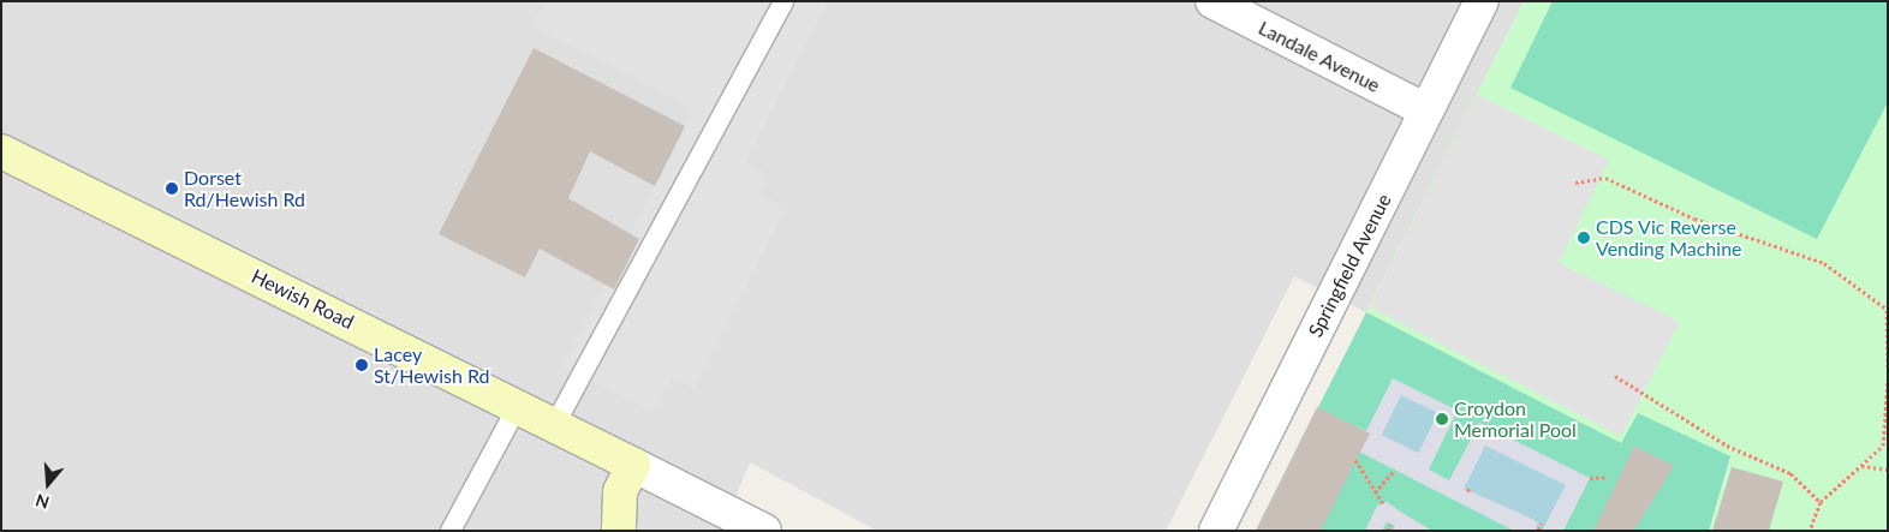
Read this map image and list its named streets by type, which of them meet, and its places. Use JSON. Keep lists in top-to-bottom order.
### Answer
{
  "streets": {
    "street": ["Landale Avenue", "Springfield Avenue", "Hewish Road"]
  },
  "crossings": [
    ["Landale Avenue", "Springfield Avenue"]
  ],
  "places": [
    "Dorset Rd/Hewish Rd",
    "CDS Vic Reverse Vending Machine",
    "Lacey St/Hewish Rd",
    "Croydon Memorial Pool"
  ],
  "north": "bottom"
}
